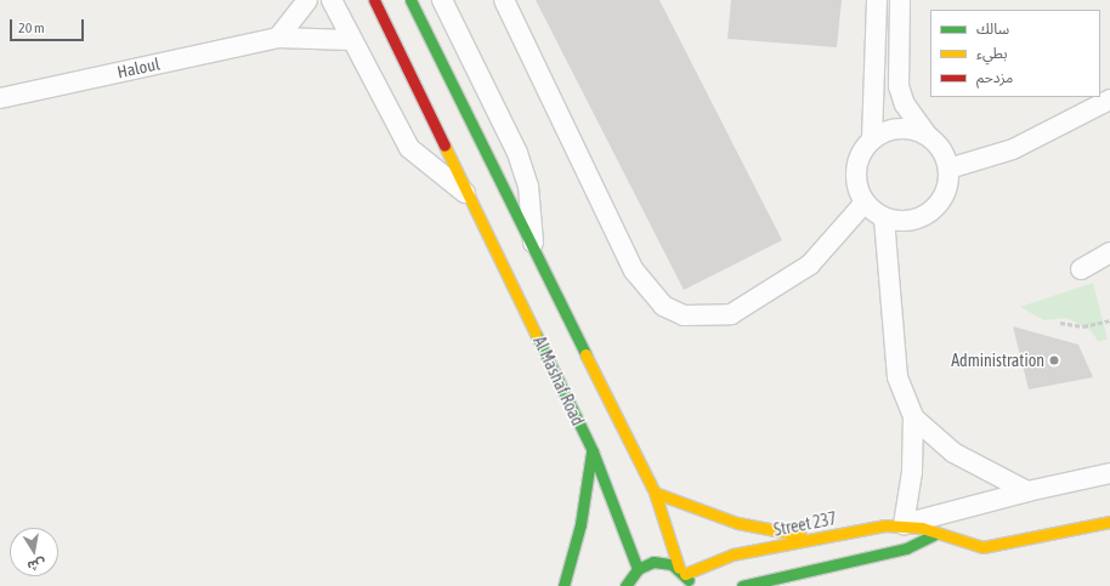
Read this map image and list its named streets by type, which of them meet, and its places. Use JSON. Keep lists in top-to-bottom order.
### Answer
{
  "streets": {
    "street": ["Haloul", "Al Mashaf Road", "Street 237"]
  },
  "crossings": [
    ["Haloul", "Al Mashaf Road"],
    ["Al Mashaf Road", "Street 237"]
  ],
  "places": ["Administration"],
  "legend": ["سالك", "بطيء", "مزدحم"],
  "scale_bar": "20 m",
  "north": "bottom"
}
